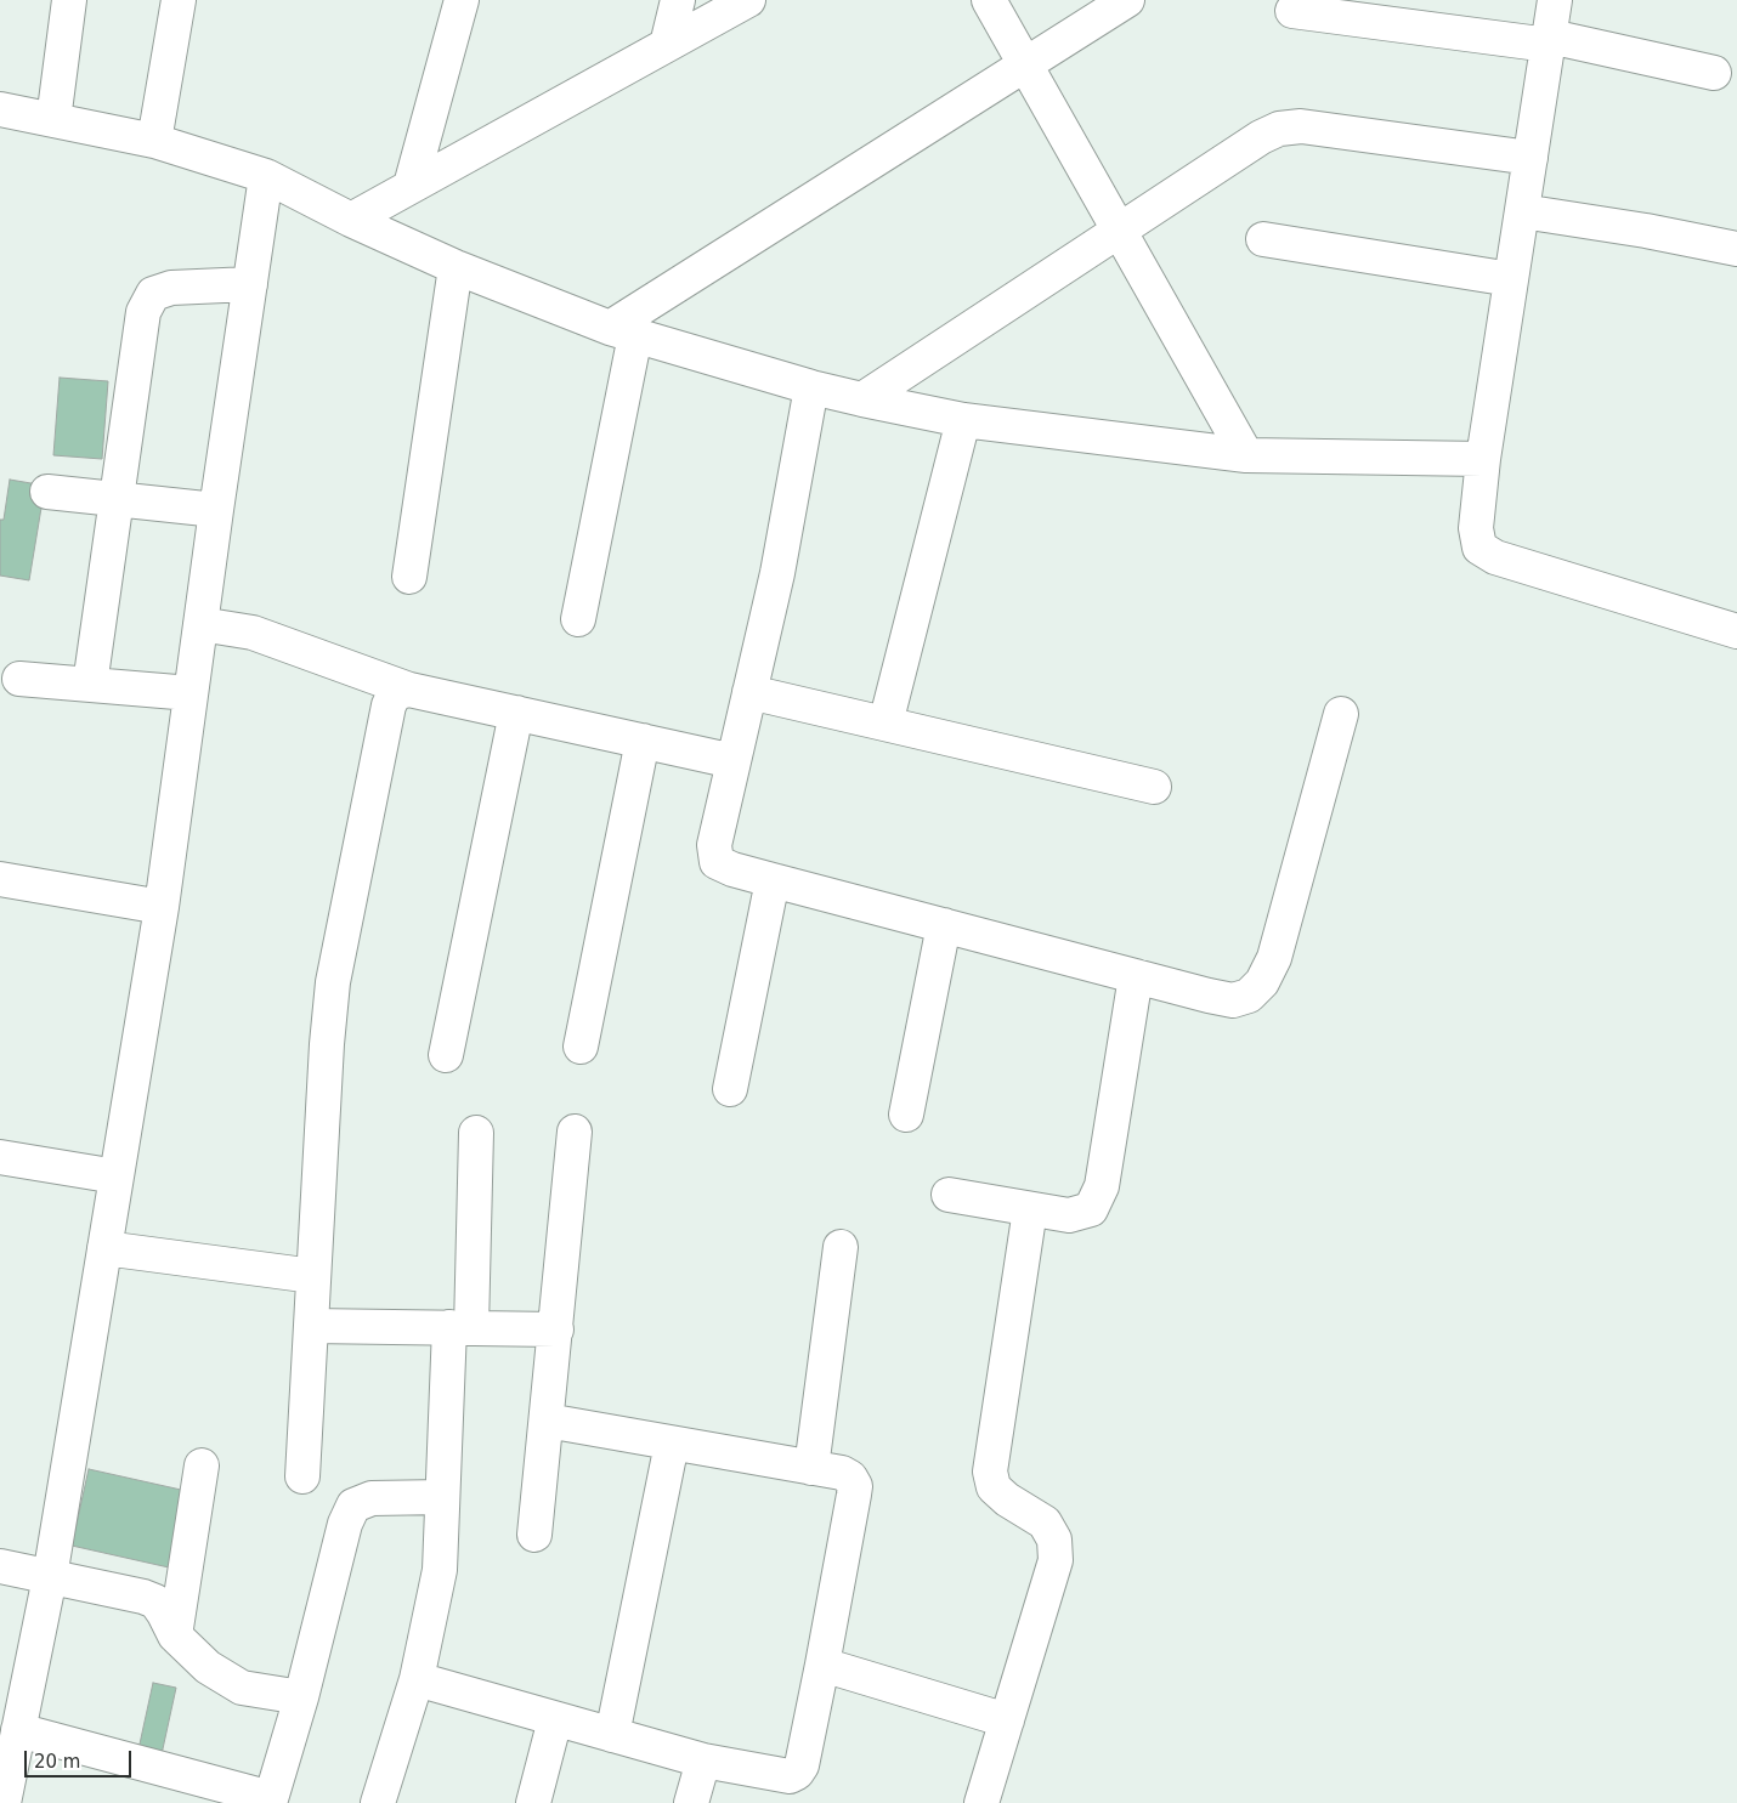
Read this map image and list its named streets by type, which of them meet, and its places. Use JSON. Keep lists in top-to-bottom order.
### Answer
{
  "scale_bar": "20 m"
}
